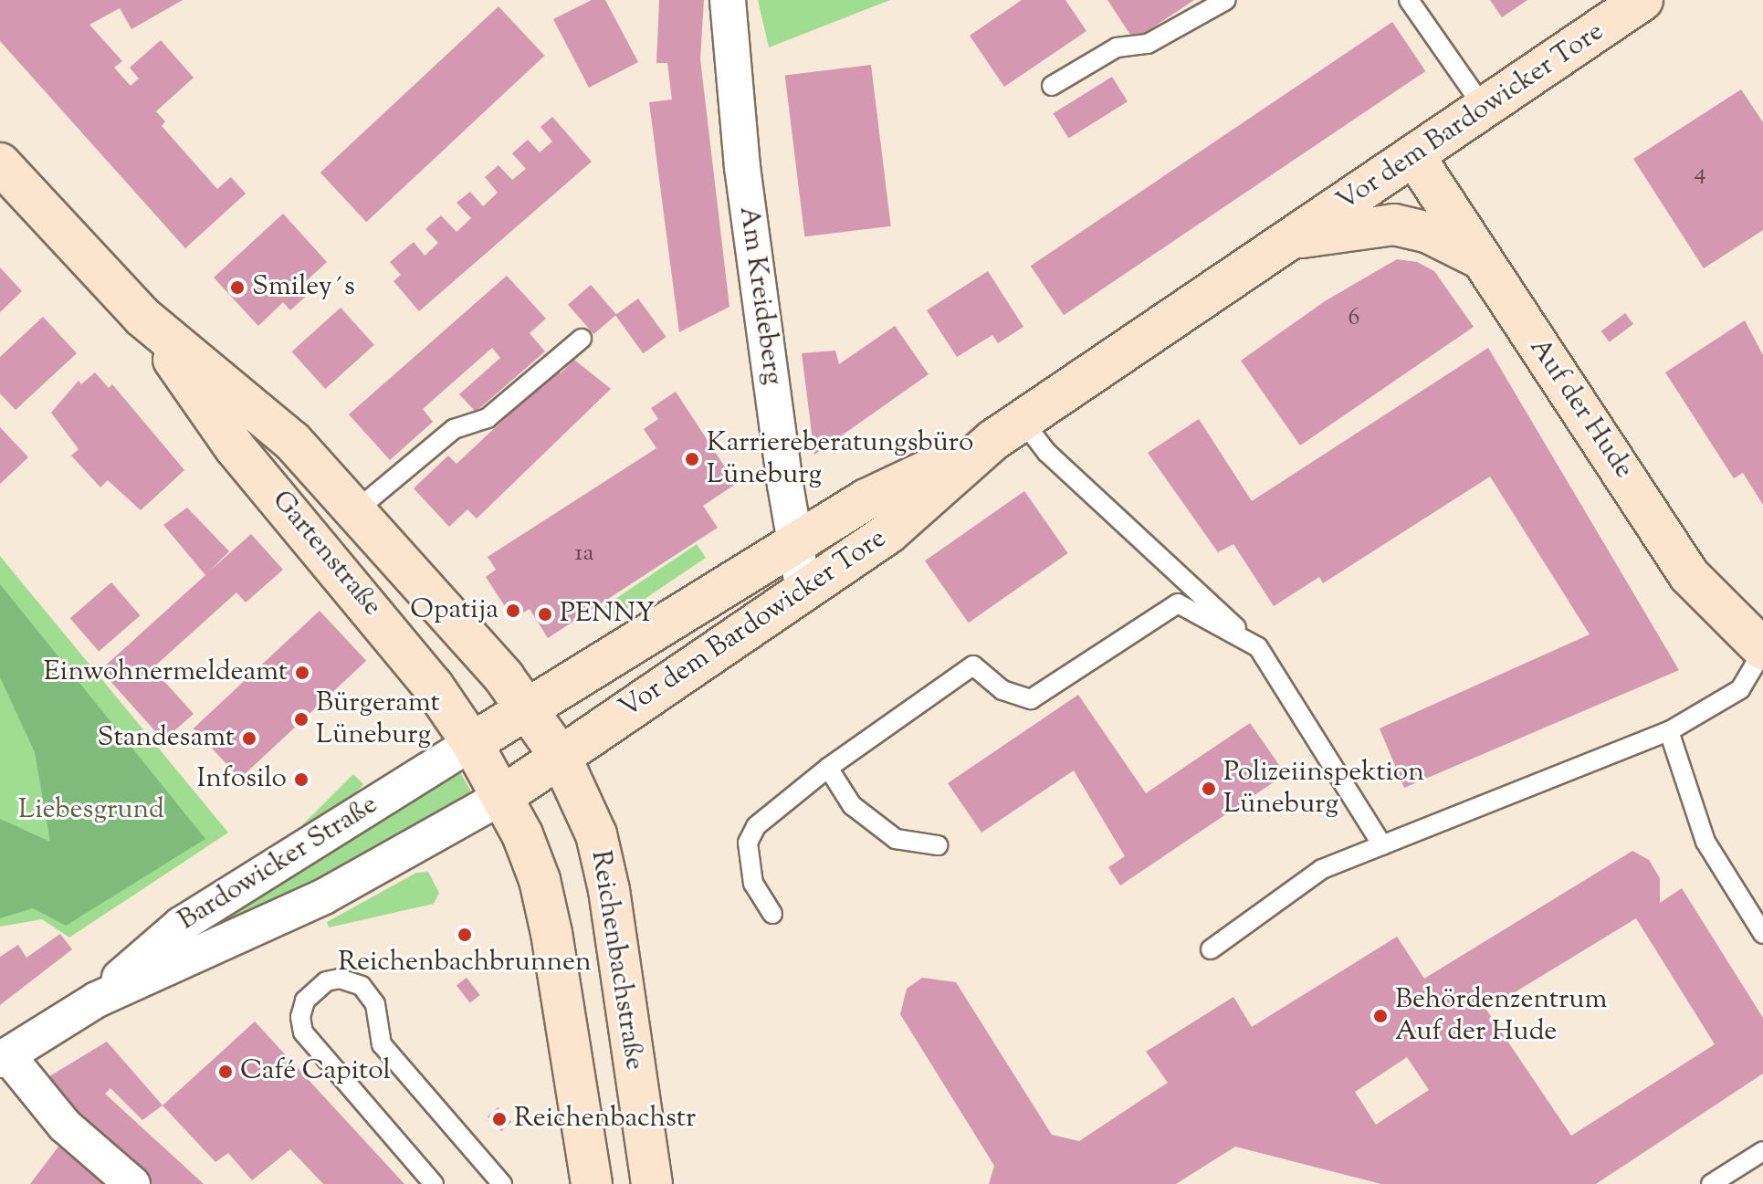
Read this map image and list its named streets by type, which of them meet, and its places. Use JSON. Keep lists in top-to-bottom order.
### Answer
{
  "streets": {
    "main road": [
      "Vor dem Bardowicker Tore",
      "Auf der Hude",
      "Gartenstraße",
      "Reichenbachstraße"
    ],
    "street": ["Am Kreideberg", "Bardowicker Straße"]
  },
  "crossings": [
    ["Vor dem Bardowicker Tore", "Am Kreideberg"],
    ["Vor dem Bardowicker Tore", "Auf der Hude"],
    ["Vor dem Bardowicker Tore", "Gartenstraße"],
    ["Vor dem Bardowicker Tore", "Bardowicker Straße"],
    ["Vor dem Bardowicker Tore", "Reichenbachstraße"],
    ["Gartenstraße", "Bardowicker Straße"],
    ["Gartenstraße", "Reichenbachstraße"]
  ],
  "parks": ["Liebesgrund"],
  "places": [
    "Smiley´s",
    "Karriereberatungsbüro Lüneburg",
    "Opatija",
    "PENNY",
    "Einwohnermeldeamt",
    "Bürgeramt Lüneburg",
    "Standesamt",
    "Infosilo",
    "Polizeiinspektion Lüneburg",
    "Reichenbachbrunnen",
    "Behördenzentrum Auf der Hude",
    "Café Capitol",
    "Reichenbachstr"
  ],
  "house_numbers": ["4", "6", "1a"]
}
